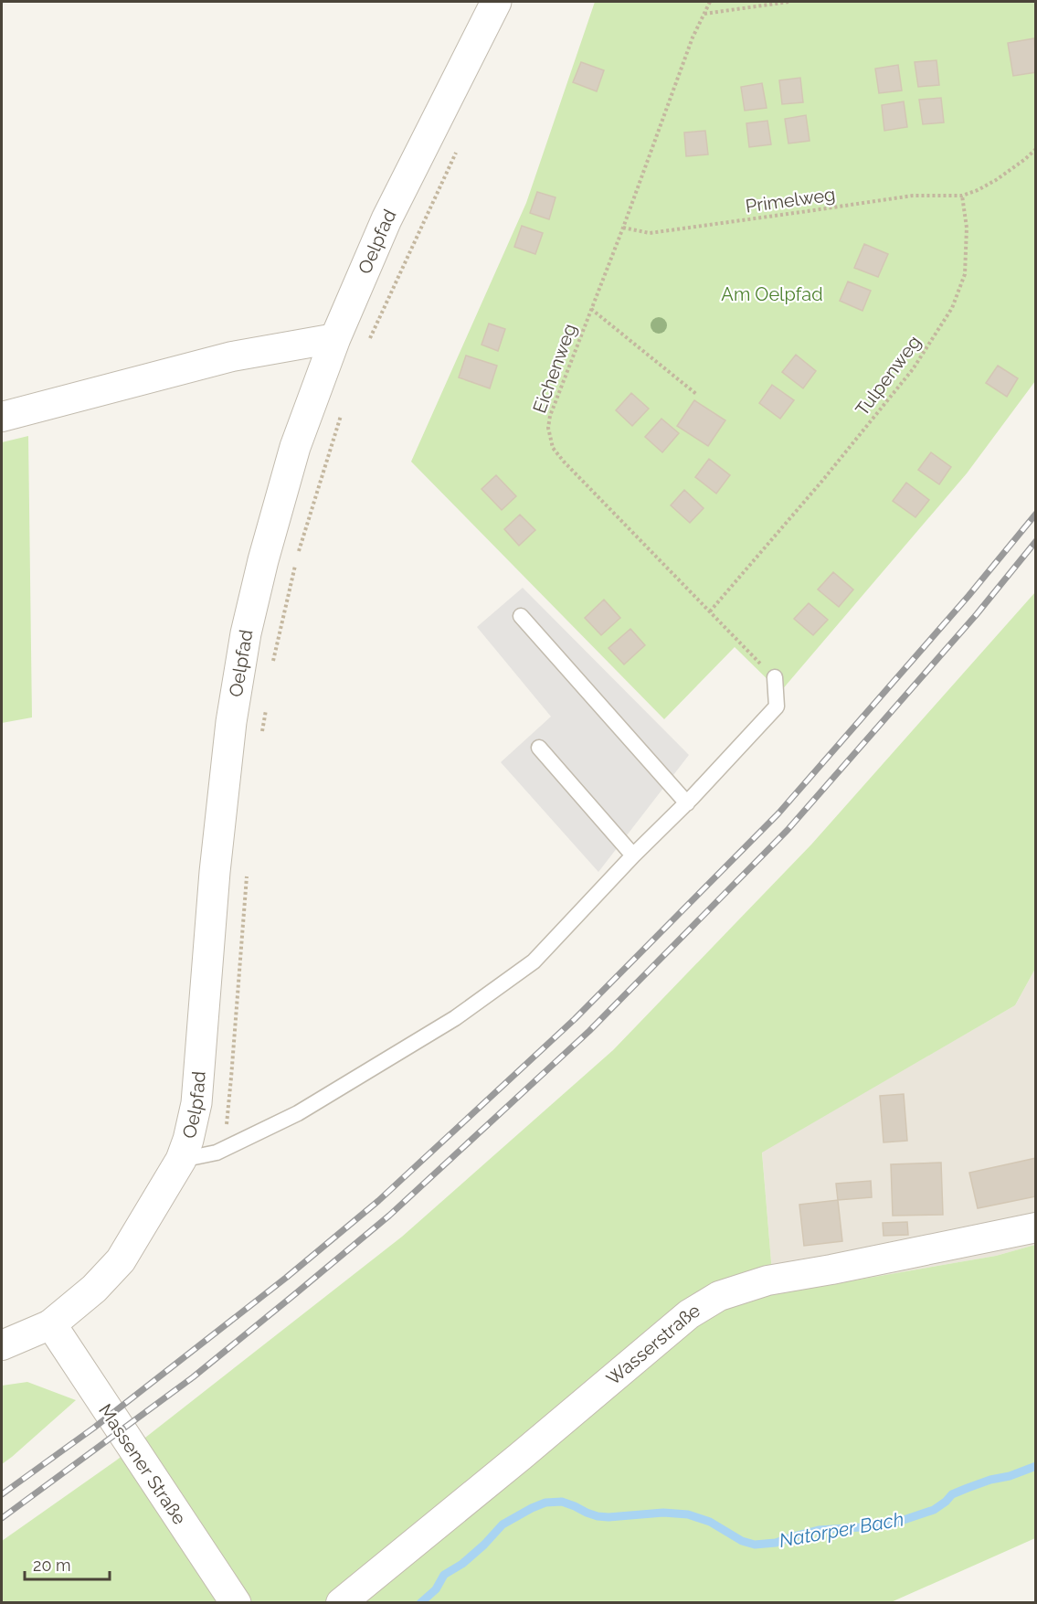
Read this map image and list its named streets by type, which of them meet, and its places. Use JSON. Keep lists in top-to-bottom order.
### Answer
{
  "streets": {
    "street": ["Oelpfad", "Wasserstraße", "Massener Straße"],
    "path": ["Primelweg", "Eichenweg", "Tulpenweg"]
  },
  "crossings": [
    ["Primelweg", "Eichenweg"],
    ["Primelweg", "Tulpenweg"],
    ["Oelpfad", "Massener Straße"],
    ["Eichenweg", "Tulpenweg"]
  ],
  "water": ["Natorper Bach"],
  "parks": ["Am Oelpfad"],
  "scale_bar": "20 m"
}
